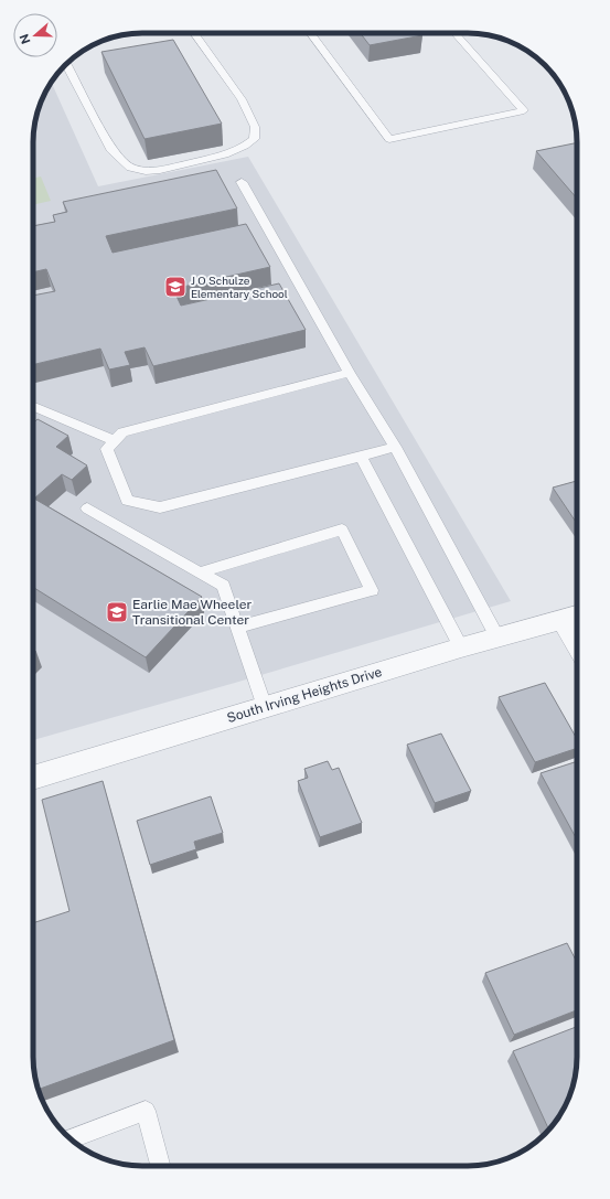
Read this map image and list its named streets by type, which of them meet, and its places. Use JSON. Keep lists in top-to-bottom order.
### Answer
{
  "streets": {
    "street": ["South Irving Heights Drive"]
  },
  "places": {
    "school or university": ["J O Schulze Elementary School", "Earlie Mae Wheeler Transitional Center"]
  },
  "north": "left"
}
